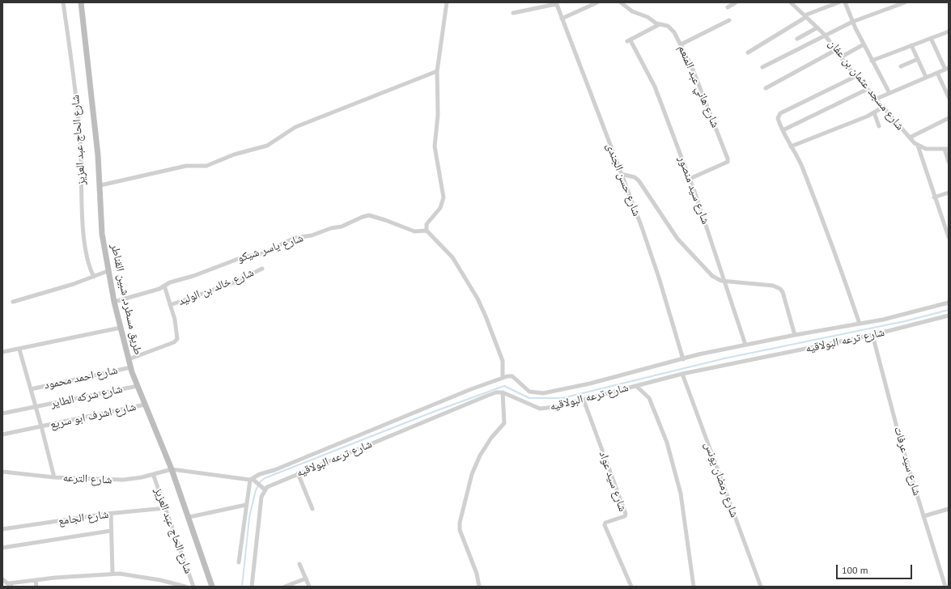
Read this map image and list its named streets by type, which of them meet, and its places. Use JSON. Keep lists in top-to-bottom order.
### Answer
{
  "streets": {
    "main road": ["طريق مسطرد, شبين القناطر"],
    "street": [
      "شارع مسجد عثمان بن عفان",
      "شارع هاني عبد المنعم",
      "شارع الحاج عبد العزيز",
      "شارع حسن الجندى",
      "شارع سيد منصور",
      "شارع ياسر شيكو",
      "شارع خالد بن الوليد",
      "شارع ترعه البولاقيه",
      "شارع احمد محمود",
      "شارع شركه الطاير",
      "شارع اشرف ابو سريع",
      "شارع سيد عرفات",
      "شارع الترعه",
      "شارع رمضان يونس",
      "شارع سيد عواد",
      "شارع الجامع"
    ]
  },
  "crossings": [
    ["شارع هاني عبد المنعم", "شارع سيد منصور"],
    ["شارع الحاج عبد العزيز", "شارع الترعه"],
    ["شارع الحاج عبد العزيز", "شارع الجامع"],
    ["شارع حسن الجندى", "شارع ترعه البولاقيه"],
    ["شارع سيد منصور", "شارع ترعه البولاقيه"],
    ["شارع ياسر شيكو", "طريق مسطرد, شبين القناطر"],
    ["طريق مسطرد, شبين القناطر", "شارع احمد محمود"],
    ["طريق مسطرد, شبين القناطر", "شارع شركه الطاير"],
    ["طريق مسطرد, شبين القناطر", "شارع اشرف ابو سريع"],
    ["طريق مسطرد, شبين القناطر", "شارع الترعه"],
    ["شارع ترعه البولاقيه", "شارع سيد عرفات"],
    ["شارع ترعه البولاقيه", "شارع رمضان يونس"],
    ["شارع ترعه البولاقيه", "شارع سيد عواد"]
  ],
  "scale_bar": "100 m"
}
